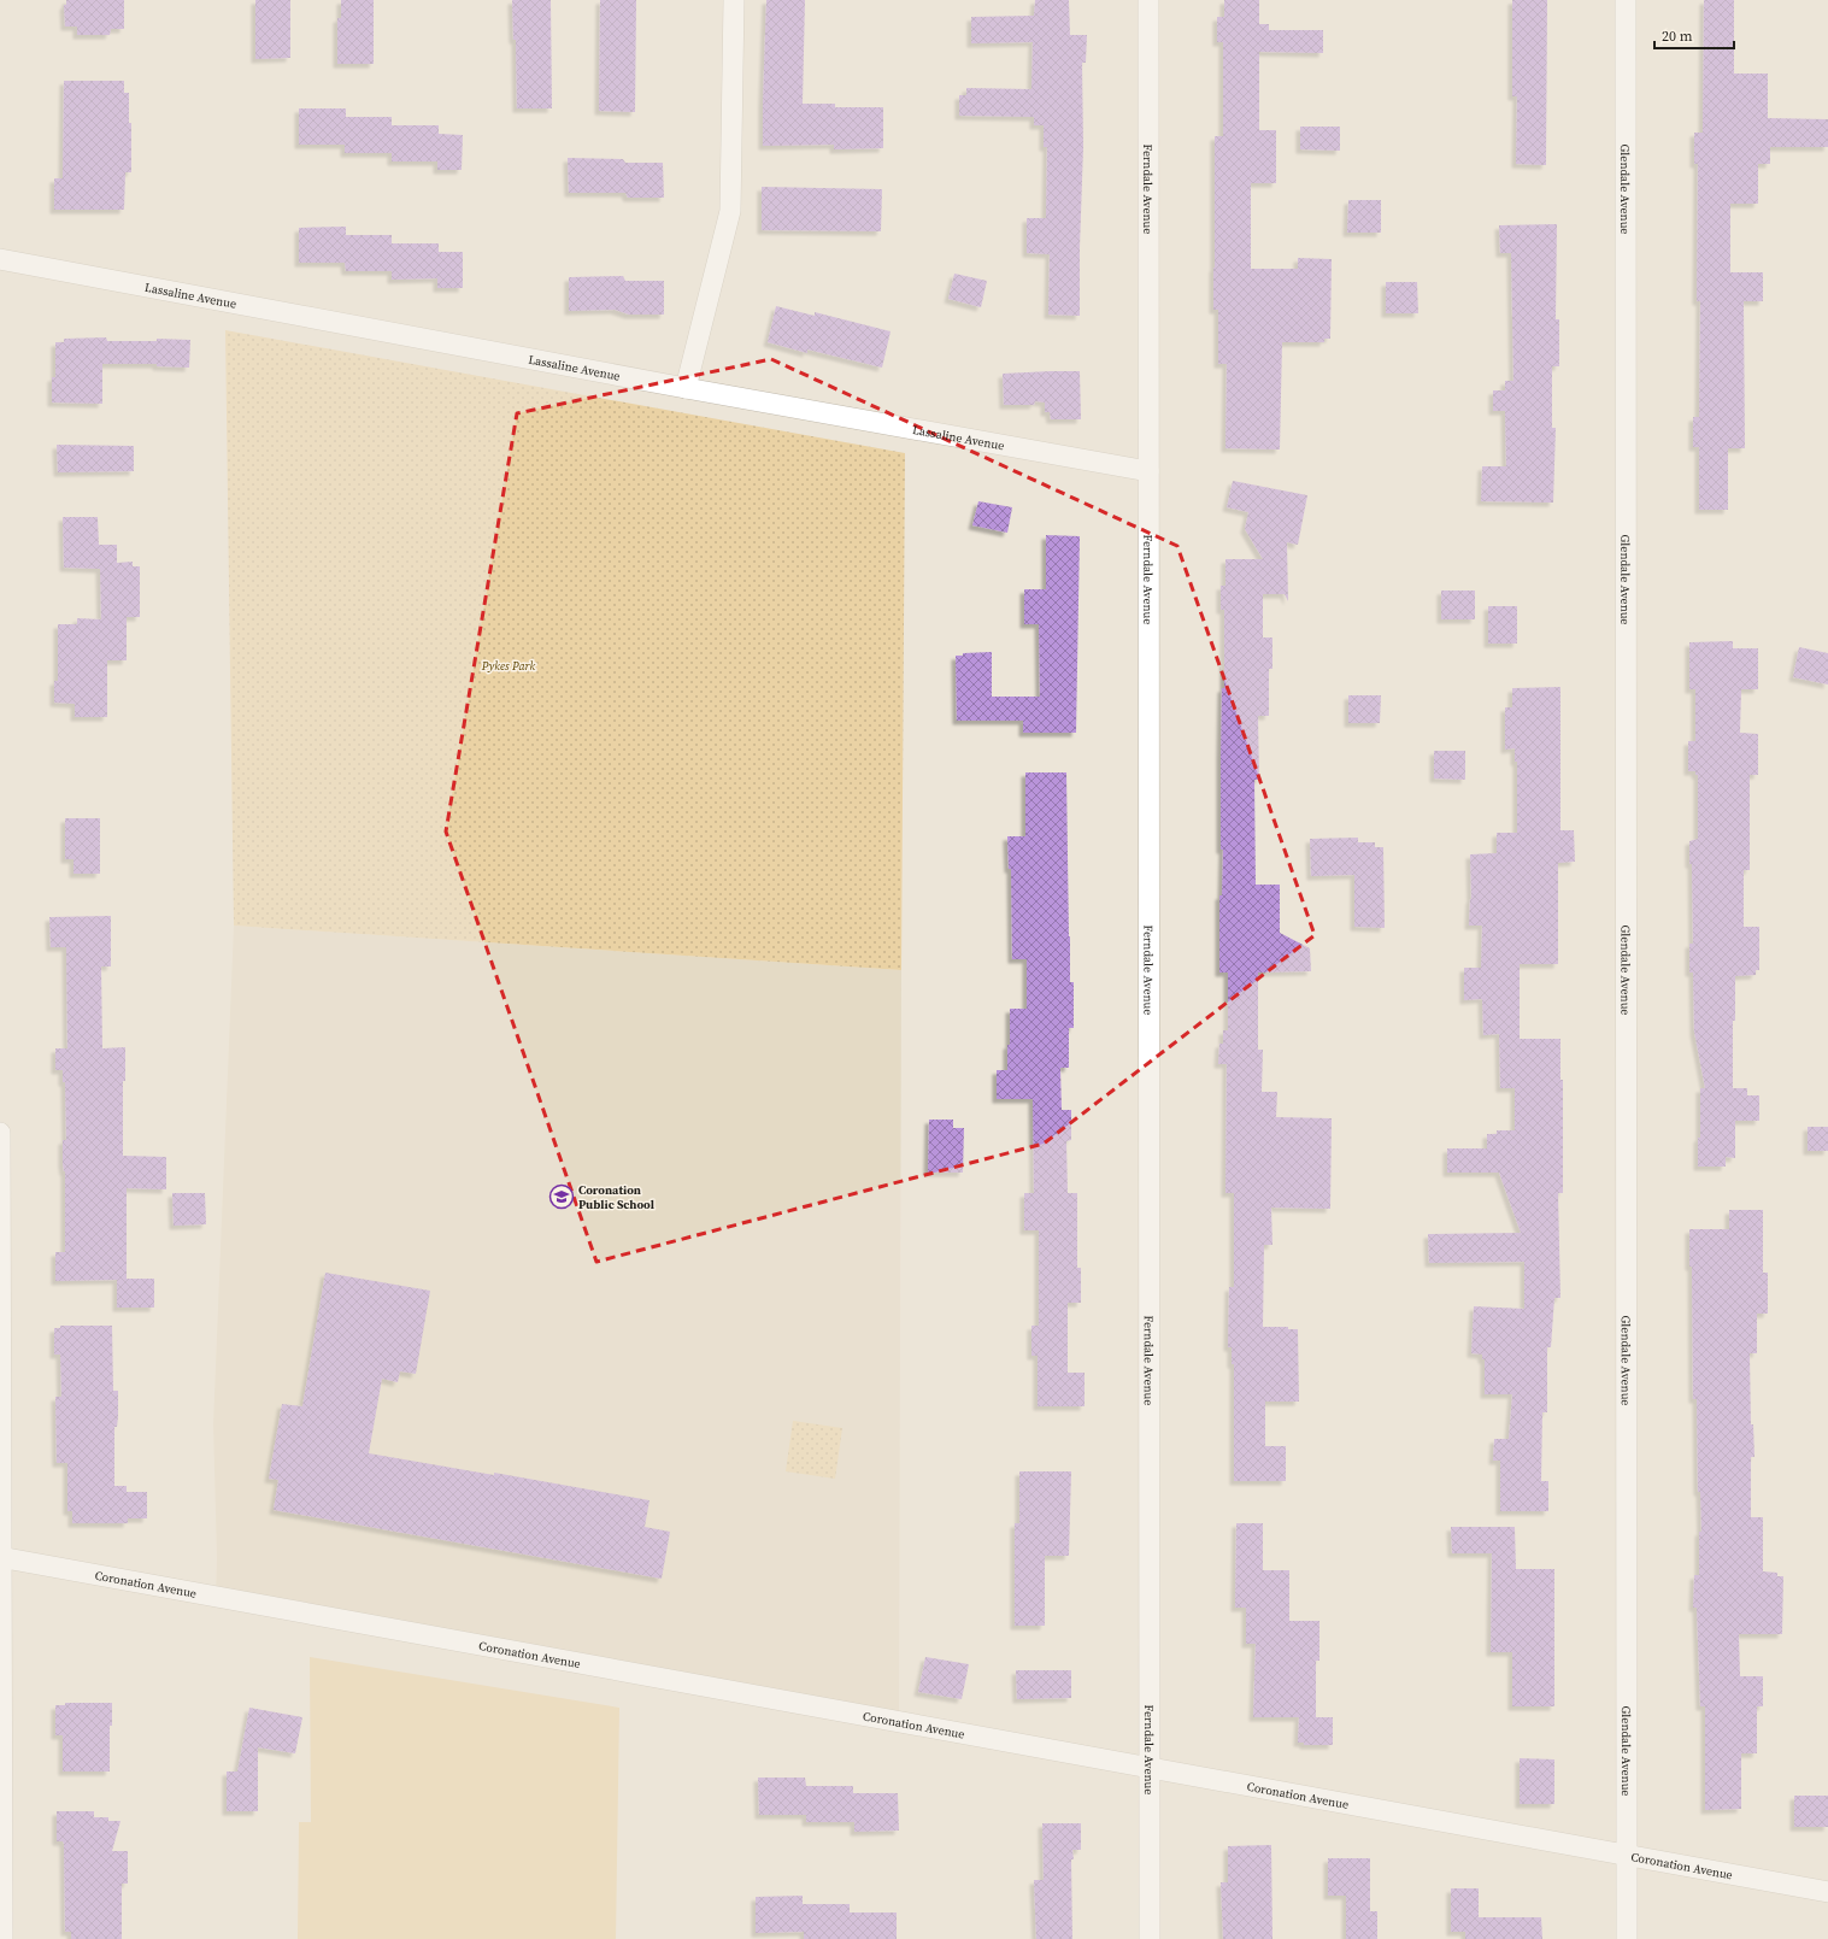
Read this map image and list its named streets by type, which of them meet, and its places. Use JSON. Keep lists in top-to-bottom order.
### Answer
{
  "streets": {
    "street": [
      "Ferndale Avenue",
      "Glendale Avenue",
      "Lassaline Avenue",
      "Coronation Avenue"
    ]
  },
  "crossings": [
    ["Ferndale Avenue", "Lassaline Avenue"],
    ["Ferndale Avenue", "Coronation Avenue"],
    ["Glendale Avenue", "Coronation Avenue"]
  ],
  "parks": ["Pykes Park"],
  "places": {
    "school or university": ["Coronation Public School"]
  },
  "scale_bar": "20 m"
}
